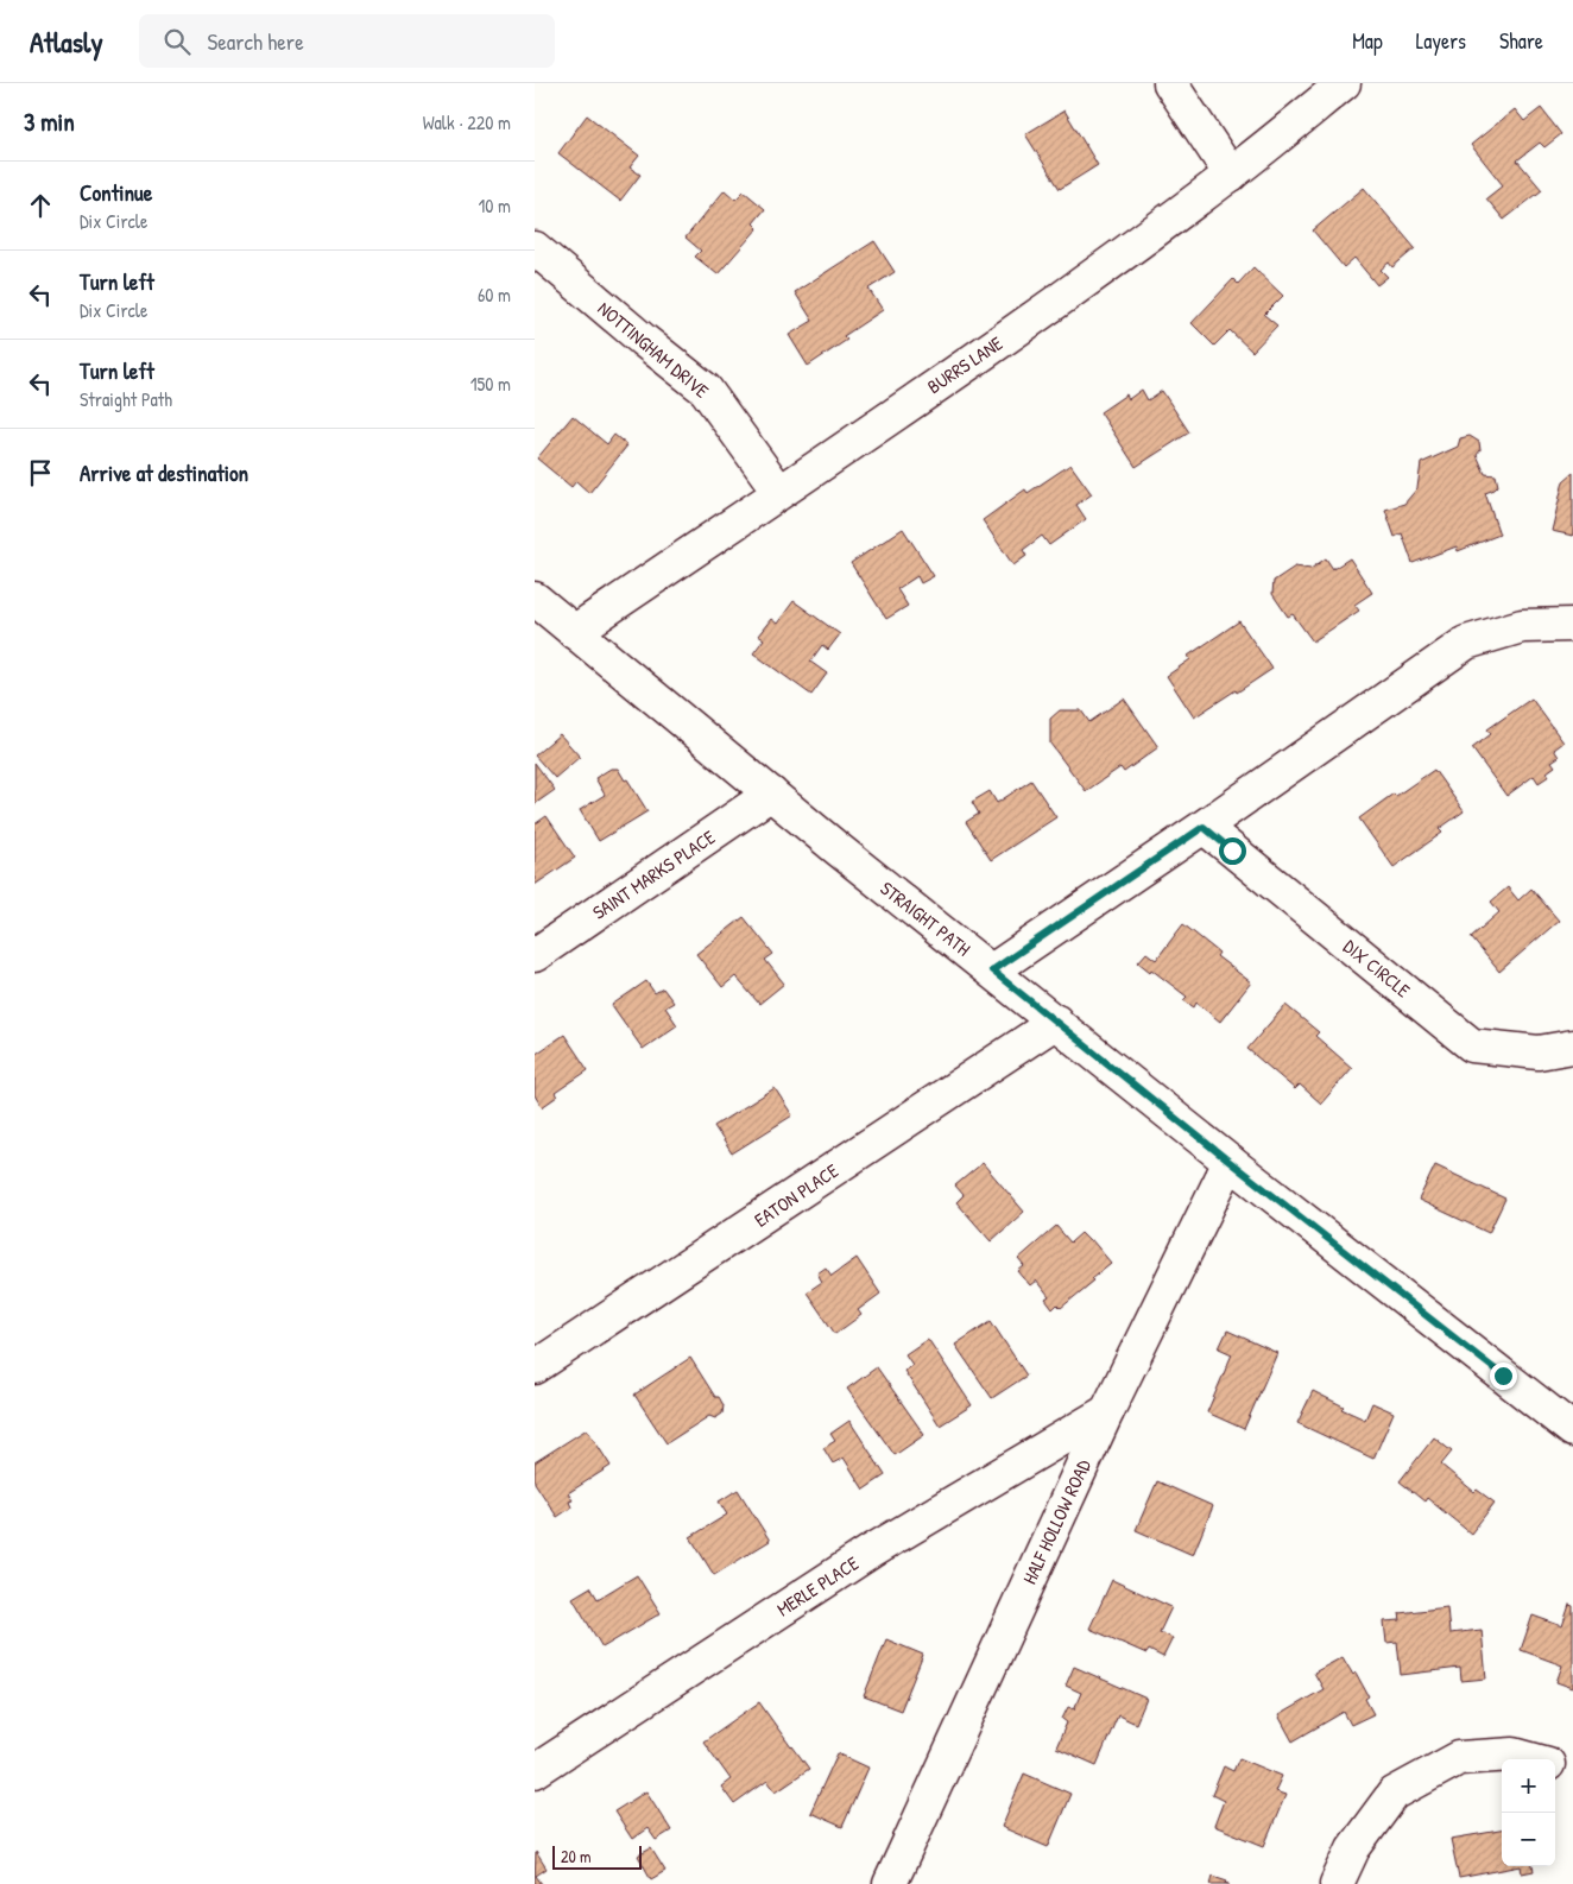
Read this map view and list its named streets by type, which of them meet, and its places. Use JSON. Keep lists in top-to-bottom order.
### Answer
{
  "streets": {
    "street": [
      "NOTTINGHAM DRIVE",
      "BURRS LANE",
      "SAINT MARKS PLACE",
      "STRAIGHT PATH",
      "DIX CIRCLE",
      "EATON PLACE",
      "HALF HOLLOW ROAD",
      "MERLE PLACE"
    ]
  },
  "crossings": [
    ["NOTTINGHAM DRIVE", "BURRS LANE"],
    ["BURRS LANE", "STRAIGHT PATH"],
    ["SAINT MARKS PLACE", "STRAIGHT PATH"],
    ["STRAIGHT PATH", "EATON PLACE"],
    ["STRAIGHT PATH", "HALF HOLLOW ROAD"],
    ["HALF HOLLOW ROAD", "MERLE PLACE"]
  ],
  "scale_bar": "20 m",
  "page": {
    "header": "Atlasly",
    "search": "Search here",
    "nav": ["Map", "Layers", "Share"],
    "heading": ["3 min", "Walk · 220 m"],
    "list": [
      ["Continue", "Dix Circle", "10 m"],
      ["Turn left", "Dix Circle", "60 m"],
      ["Turn left", "Straight Path", "150 m"],
      "Arrive at destination"
    ],
    "map_buttons": ["+", "−"],
    "scale": "20 m"
  }
}
